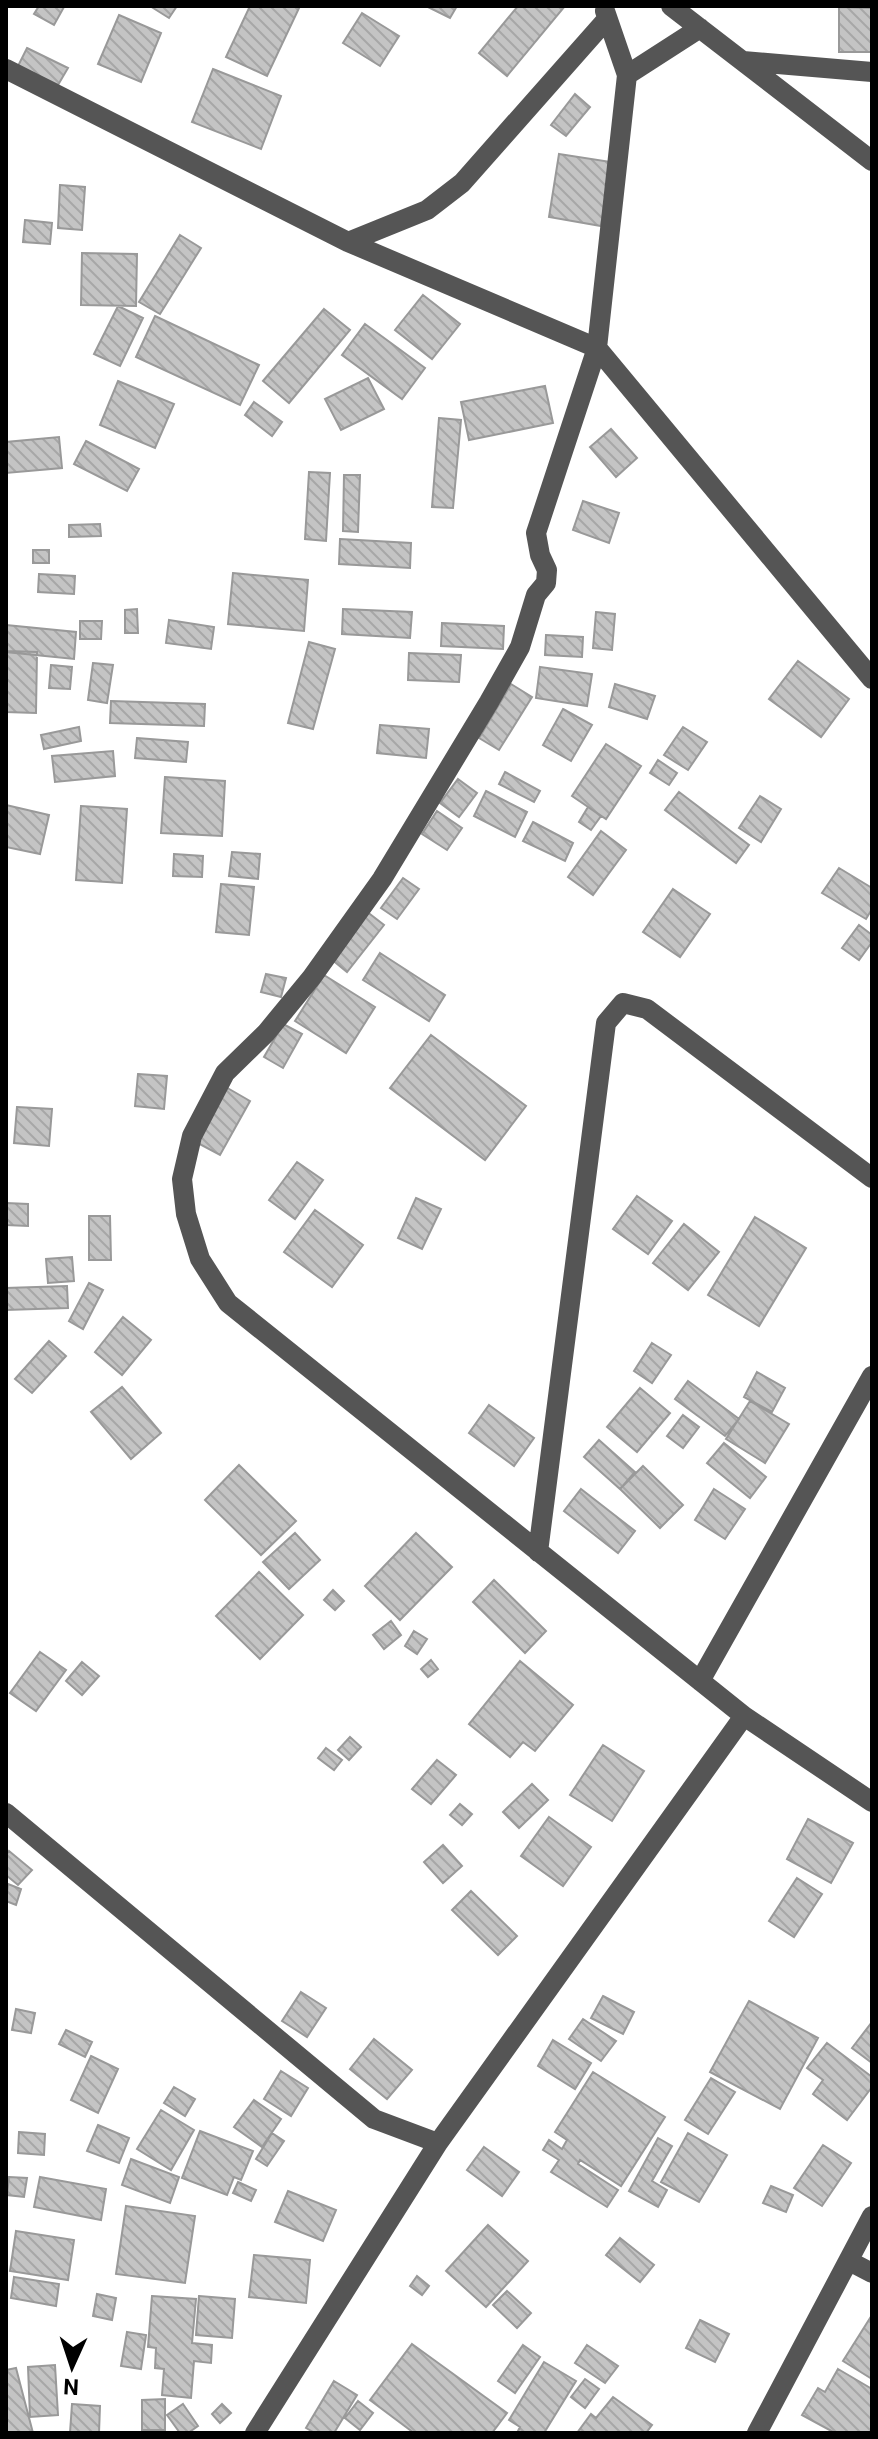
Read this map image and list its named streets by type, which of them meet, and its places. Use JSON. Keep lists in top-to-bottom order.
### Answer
{
  "north": "bottom"
}
